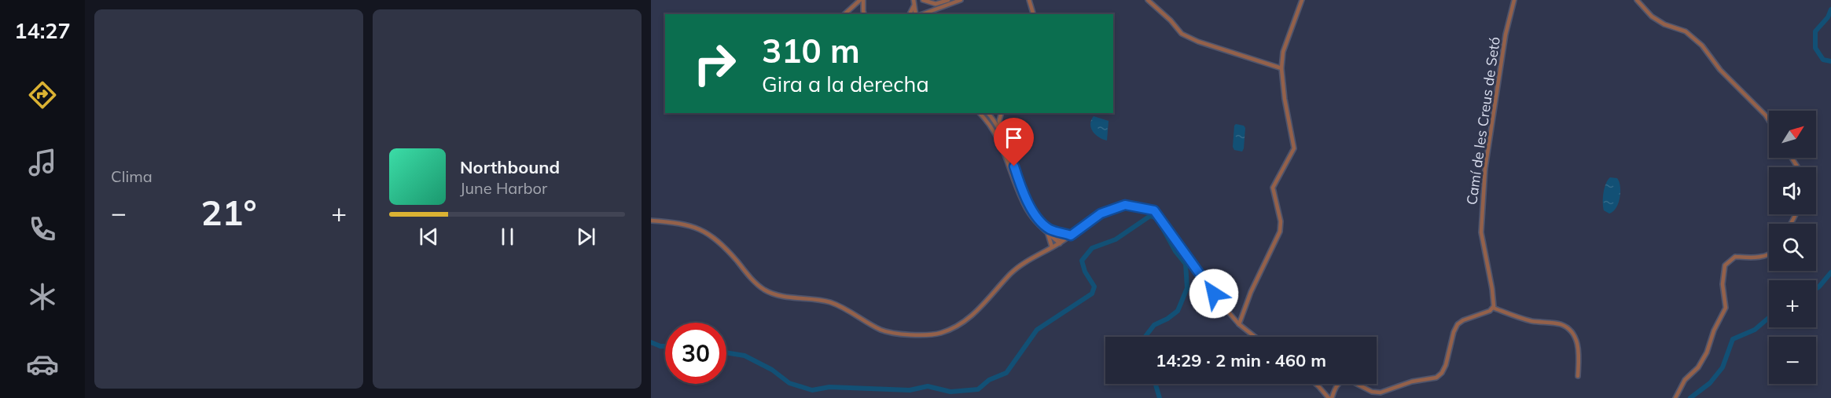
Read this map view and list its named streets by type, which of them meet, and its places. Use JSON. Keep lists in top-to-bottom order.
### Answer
{
  "streets": {
    "street": ["Camí de les Creus de Setó"]
  },
  "north": "top right",
  "page": {
    "tabs": "14:27",
    "tile": "Clima",
    "turn": ["310 m", "Gira a la derecha"],
    "map_buttons": ["+", "−"],
    "song": ["Northbound", "June Harbor"],
    "heat": ["−", "21°", "+"],
    "limit": "30",
    "trip": "14:29 · 2 min · 460 m"
  }
}
